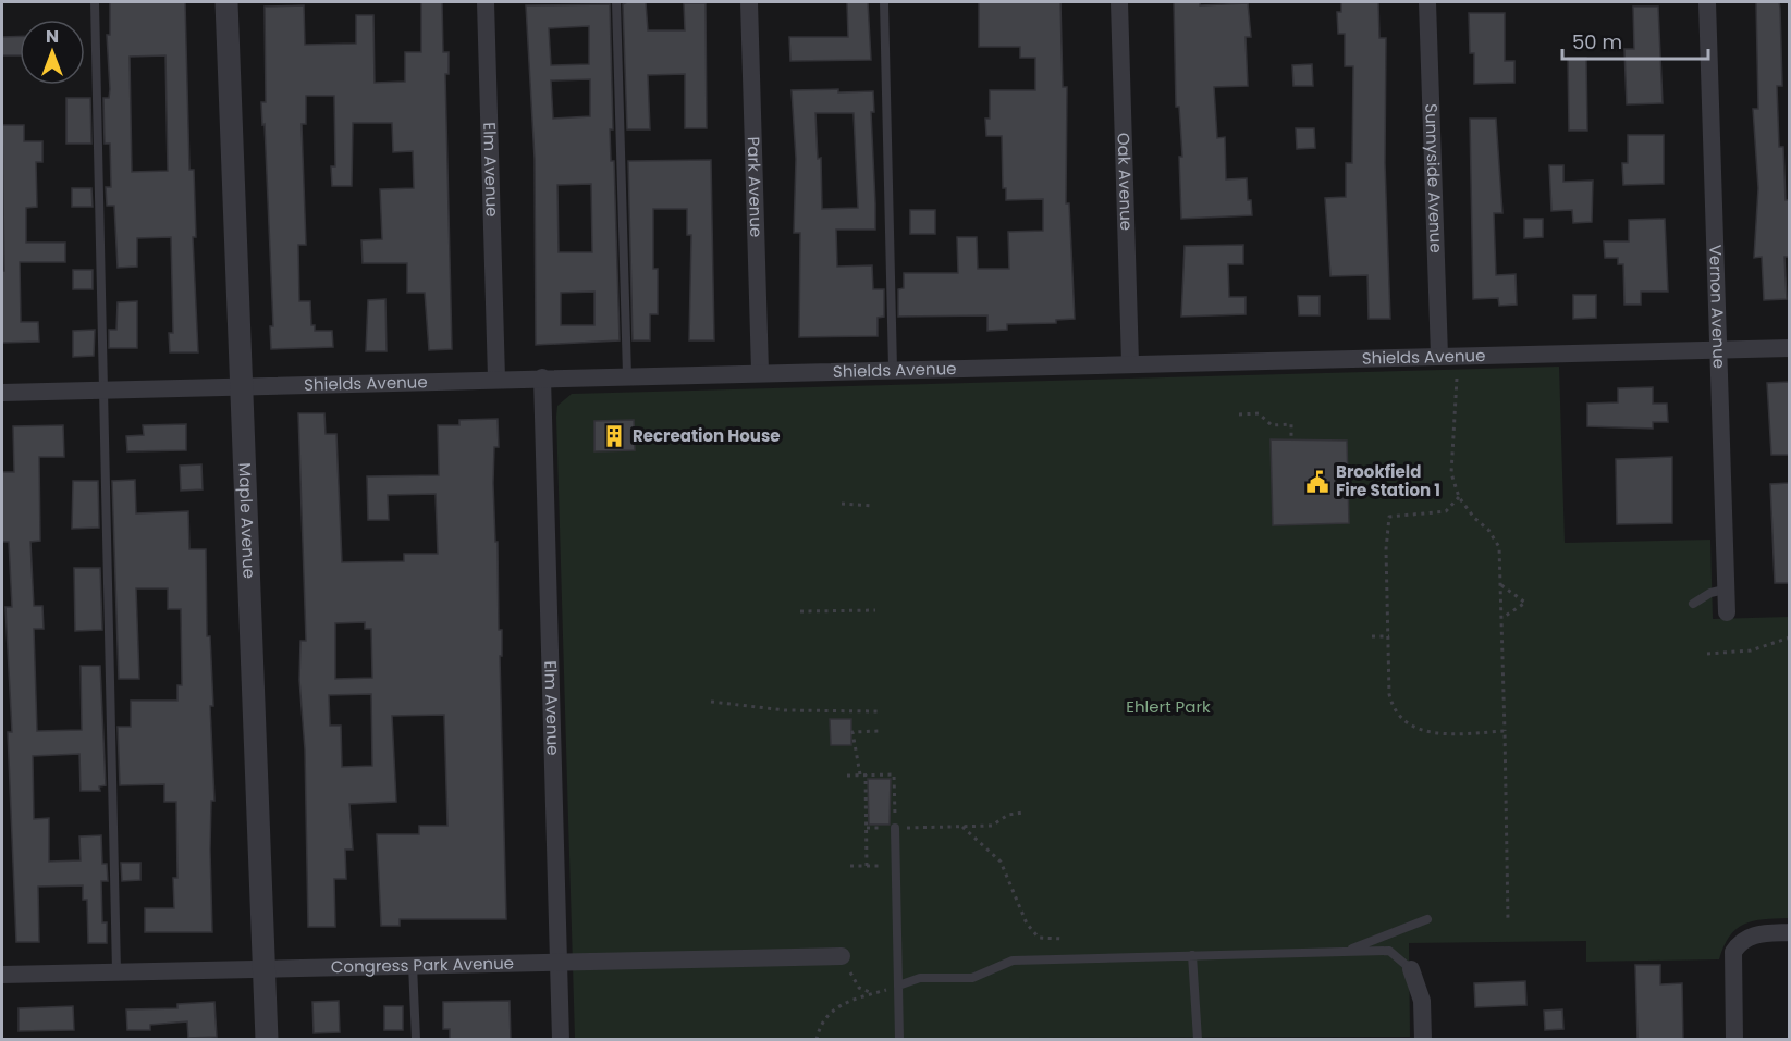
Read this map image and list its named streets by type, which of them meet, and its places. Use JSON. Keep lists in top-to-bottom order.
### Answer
{
  "streets": {
    "street": [
      "Elm Avenue",
      "Sunnyside Avenue",
      "Oak Avenue",
      "Park Avenue",
      "Vernon Avenue",
      "Shields Avenue",
      "Maple Avenue",
      "Congress Park Avenue"
    ]
  },
  "crossings": [
    ["Elm Avenue", "Shields Avenue"],
    ["Elm Avenue", "Congress Park Avenue"],
    ["Sunnyside Avenue", "Shields Avenue"],
    ["Oak Avenue", "Shields Avenue"],
    ["Park Avenue", "Shields Avenue"],
    ["Vernon Avenue", "Shields Avenue"],
    ["Shields Avenue", "Maple Avenue"],
    ["Maple Avenue", "Congress Park Avenue"]
  ],
  "parks": ["Ehlert Park"],
  "places": {
    "building": ["Recreation House"],
    "public building": ["Brookfield Fire Station 1"]
  },
  "scale_bar": "50 m",
  "north": "top"
}
